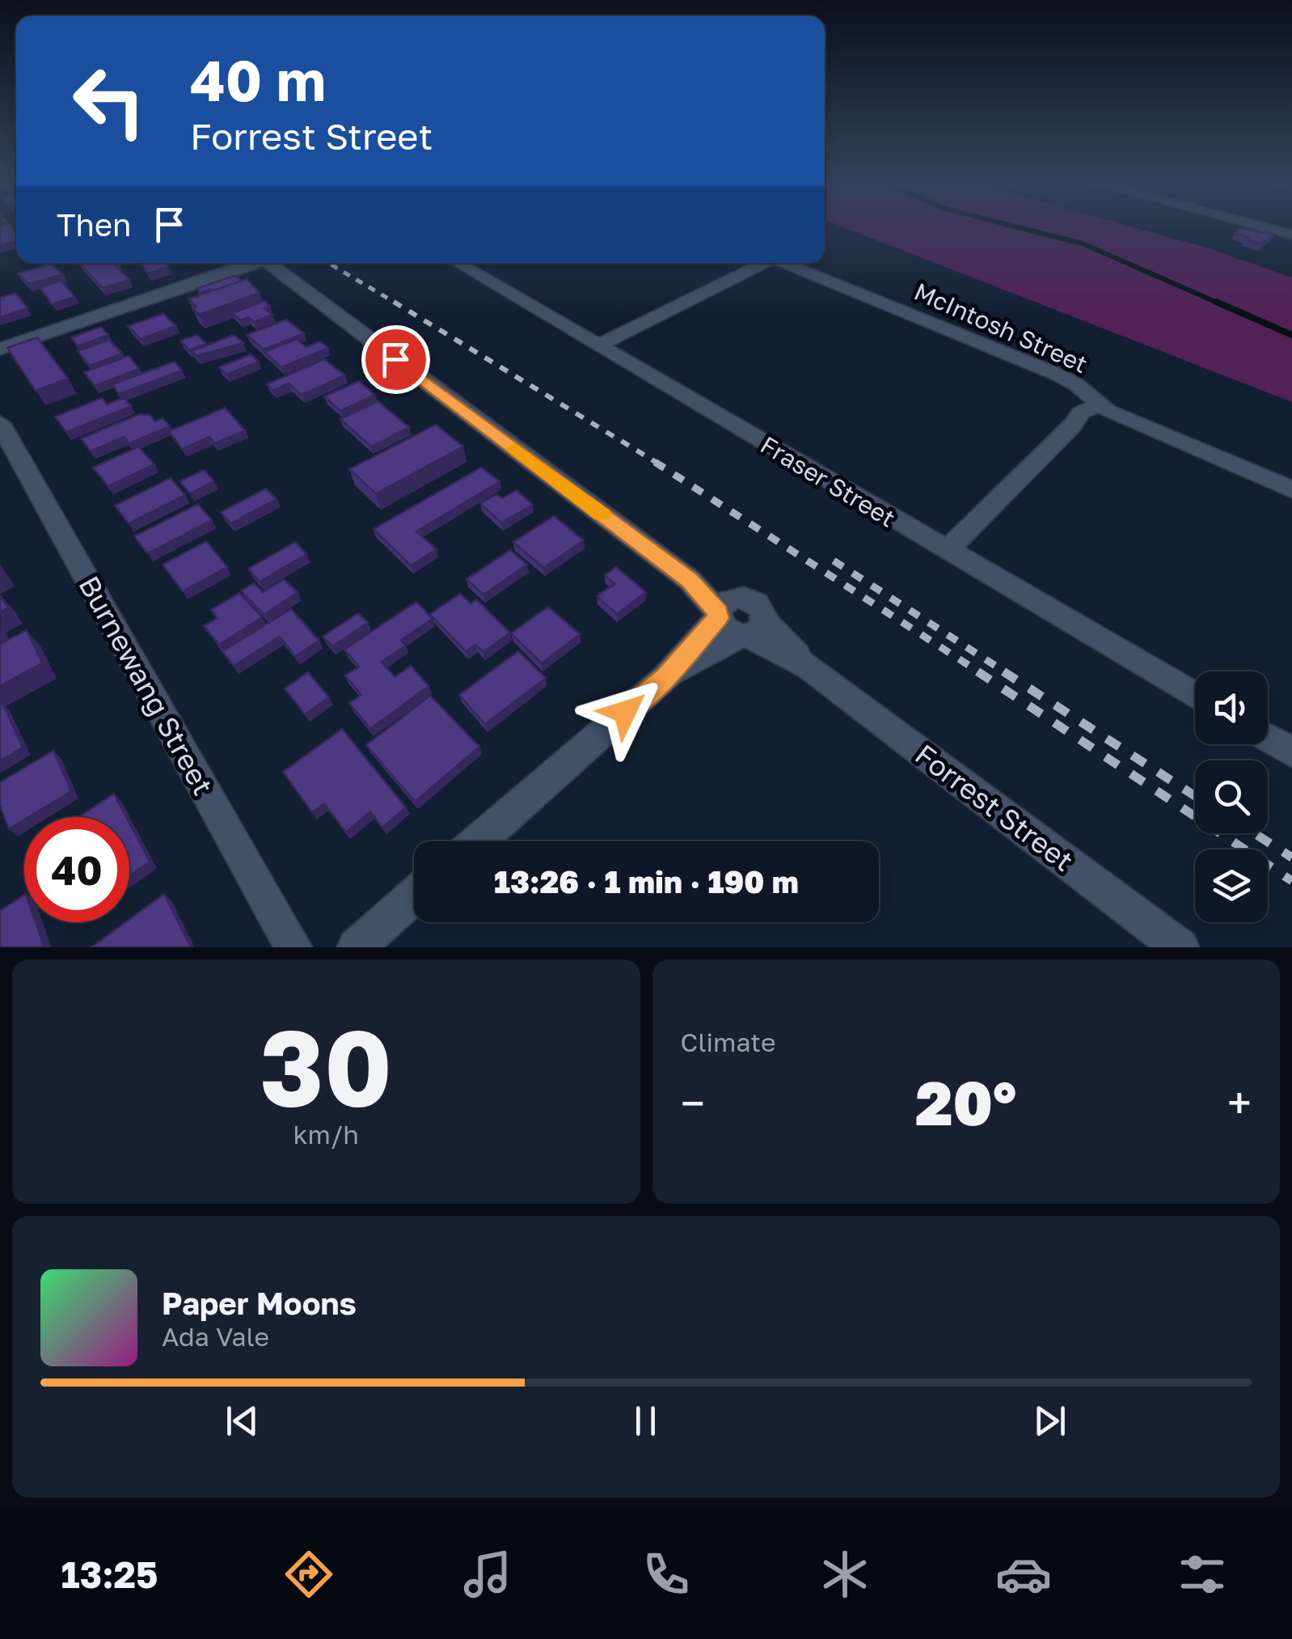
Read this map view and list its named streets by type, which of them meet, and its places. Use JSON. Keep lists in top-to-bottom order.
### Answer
{
  "streets": {
    "street": [
      "McIntosh Street",
      "Fraser Street",
      "Burnewang Street",
      "Forrest Street"
    ]
  },
  "page": {
    "turn": ["40 m", "Forrest Street"],
    "then": "Then",
    "limit": "40",
    "trip": "13:26 · 1 min · 190 m",
    "tile": [
      ["30", "km/h"],
      "Climate"
    ],
    "heat": ["−", "20°", "+"],
    "song": ["Paper Moons", "Ada Vale"],
    "tabs": "13:25"
  }
}
